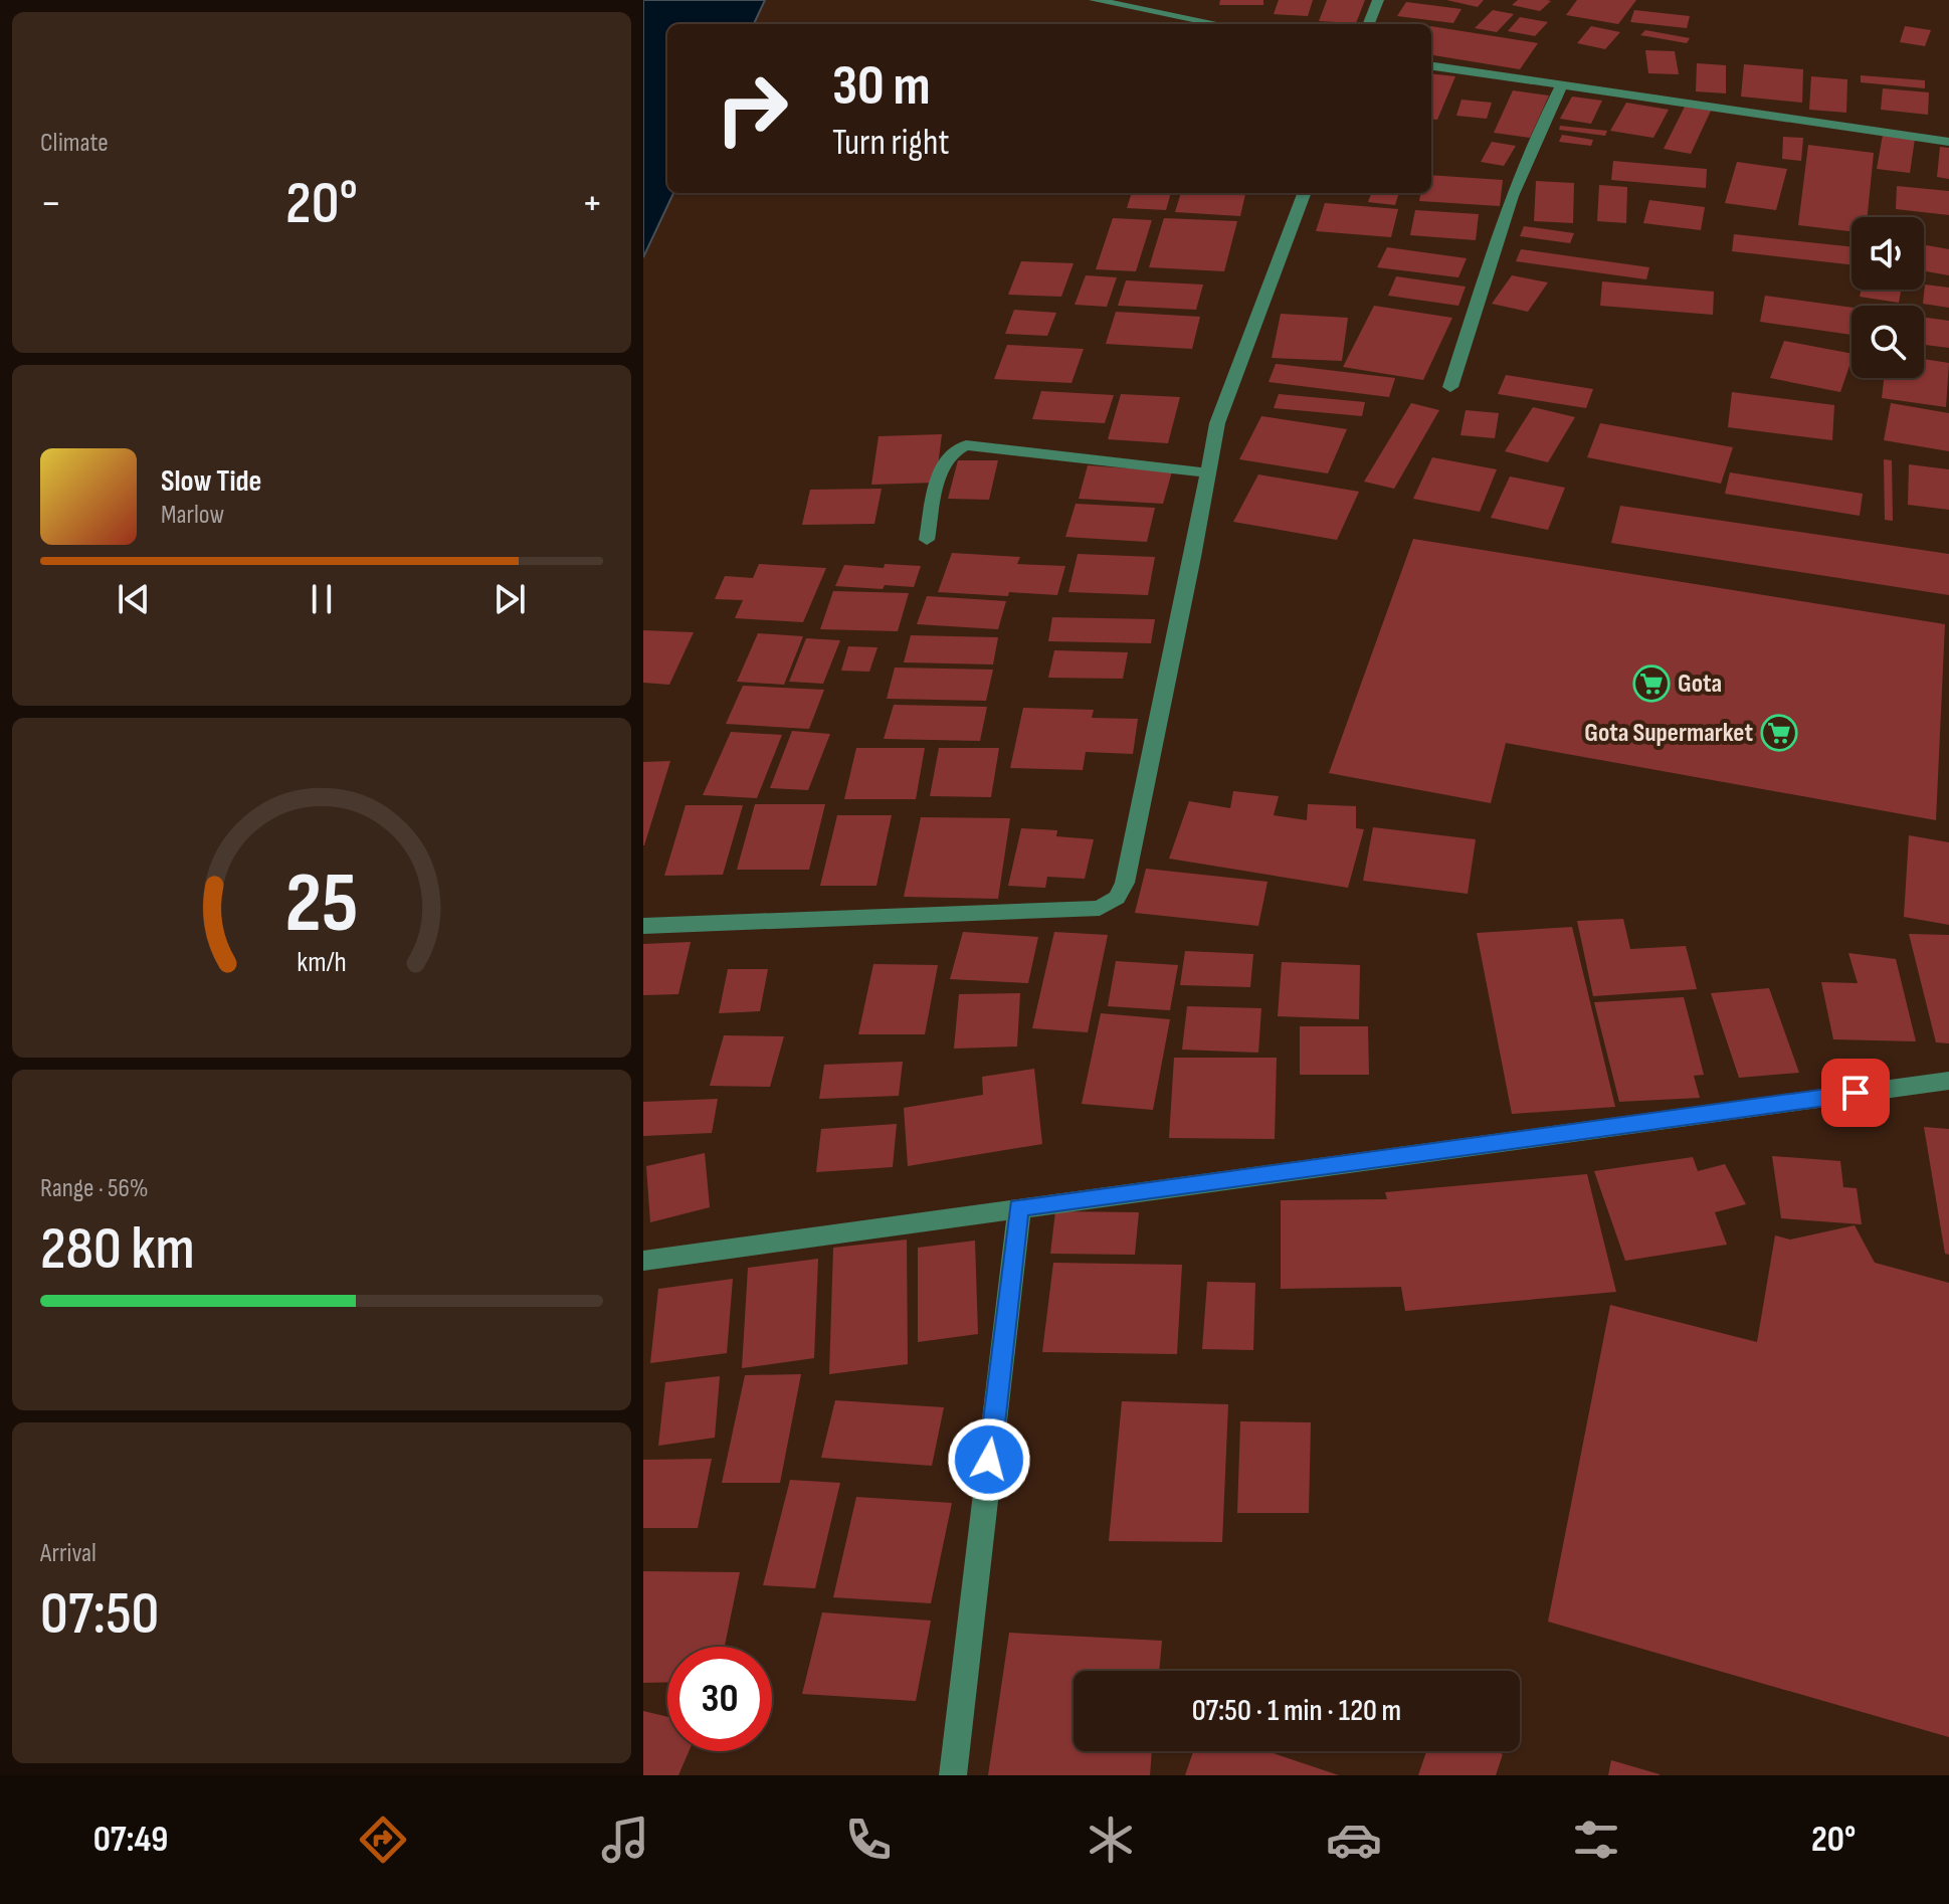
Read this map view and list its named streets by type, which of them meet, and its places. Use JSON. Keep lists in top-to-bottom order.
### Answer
{
  "places": {
    "supermarket": ["Gota", "Gota Supermarket"]
  },
  "page": {
    "tile": [
      "Climate",
      ["Range · 56%", "280 km"],
      ["Arrival", "07:50"]
    ],
    "turn": ["30 m", "Turn right"],
    "heat": ["−", "20°", "+"],
    "song": ["Slow Tide", "Marlow"],
    "limit": "30",
    "trip": "07:50 · 1 min · 120 m",
    "tabs": ["07:49", "20°"],
    "gauge": ["25", "km/h"]
  }
}
